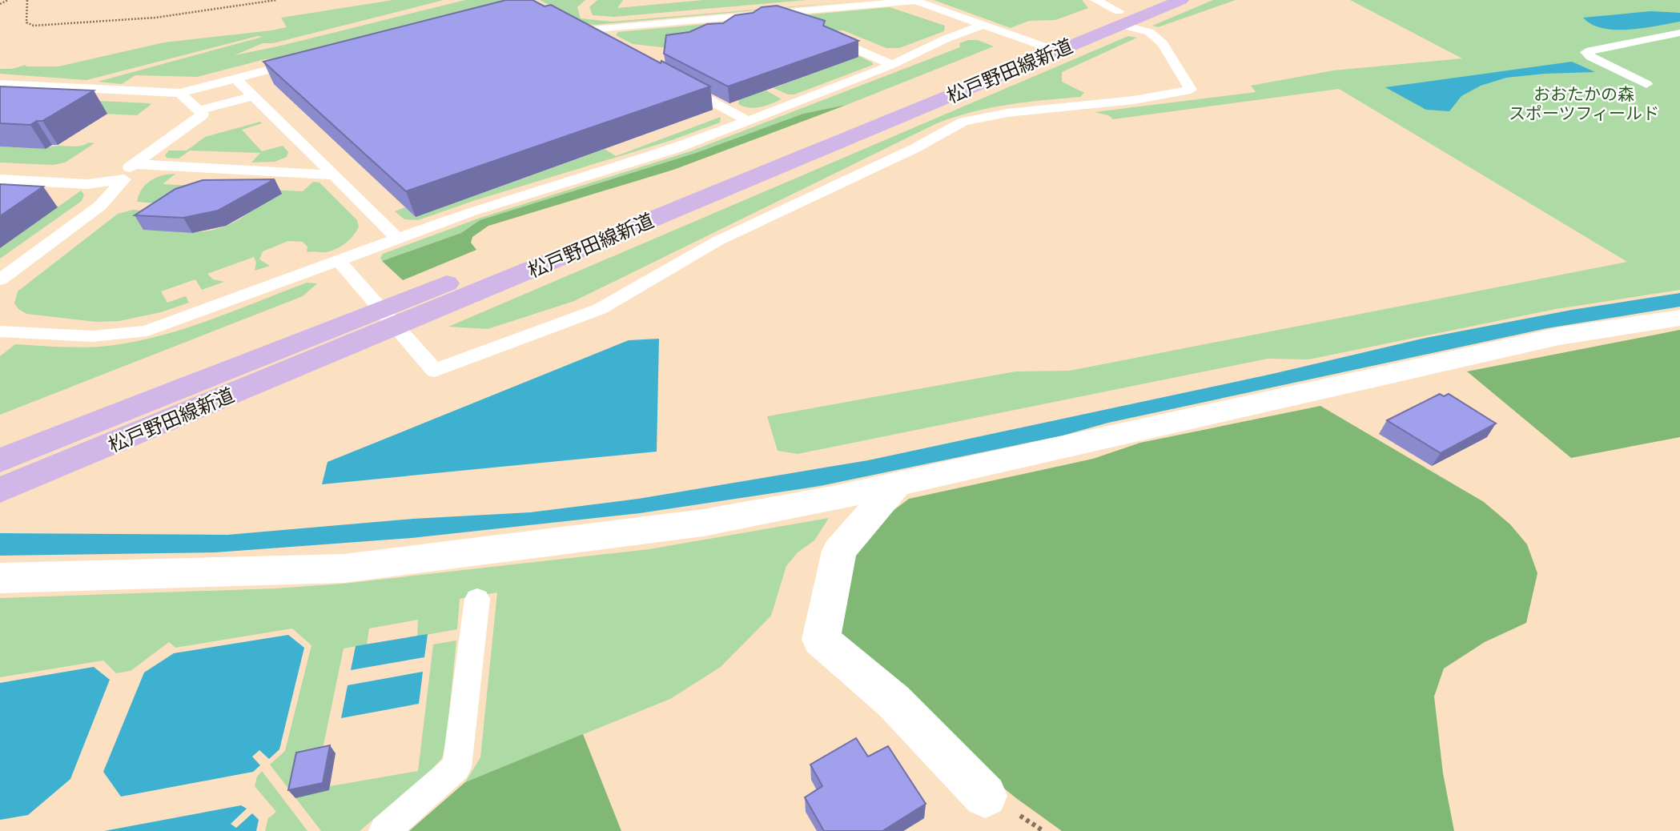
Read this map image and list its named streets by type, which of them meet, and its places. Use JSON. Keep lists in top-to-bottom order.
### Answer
{
  "streets": {
    "main road": ["松戸野田線新道"]
  },
  "parks": ["おおたかの森 スポーツフィールド"]
}
